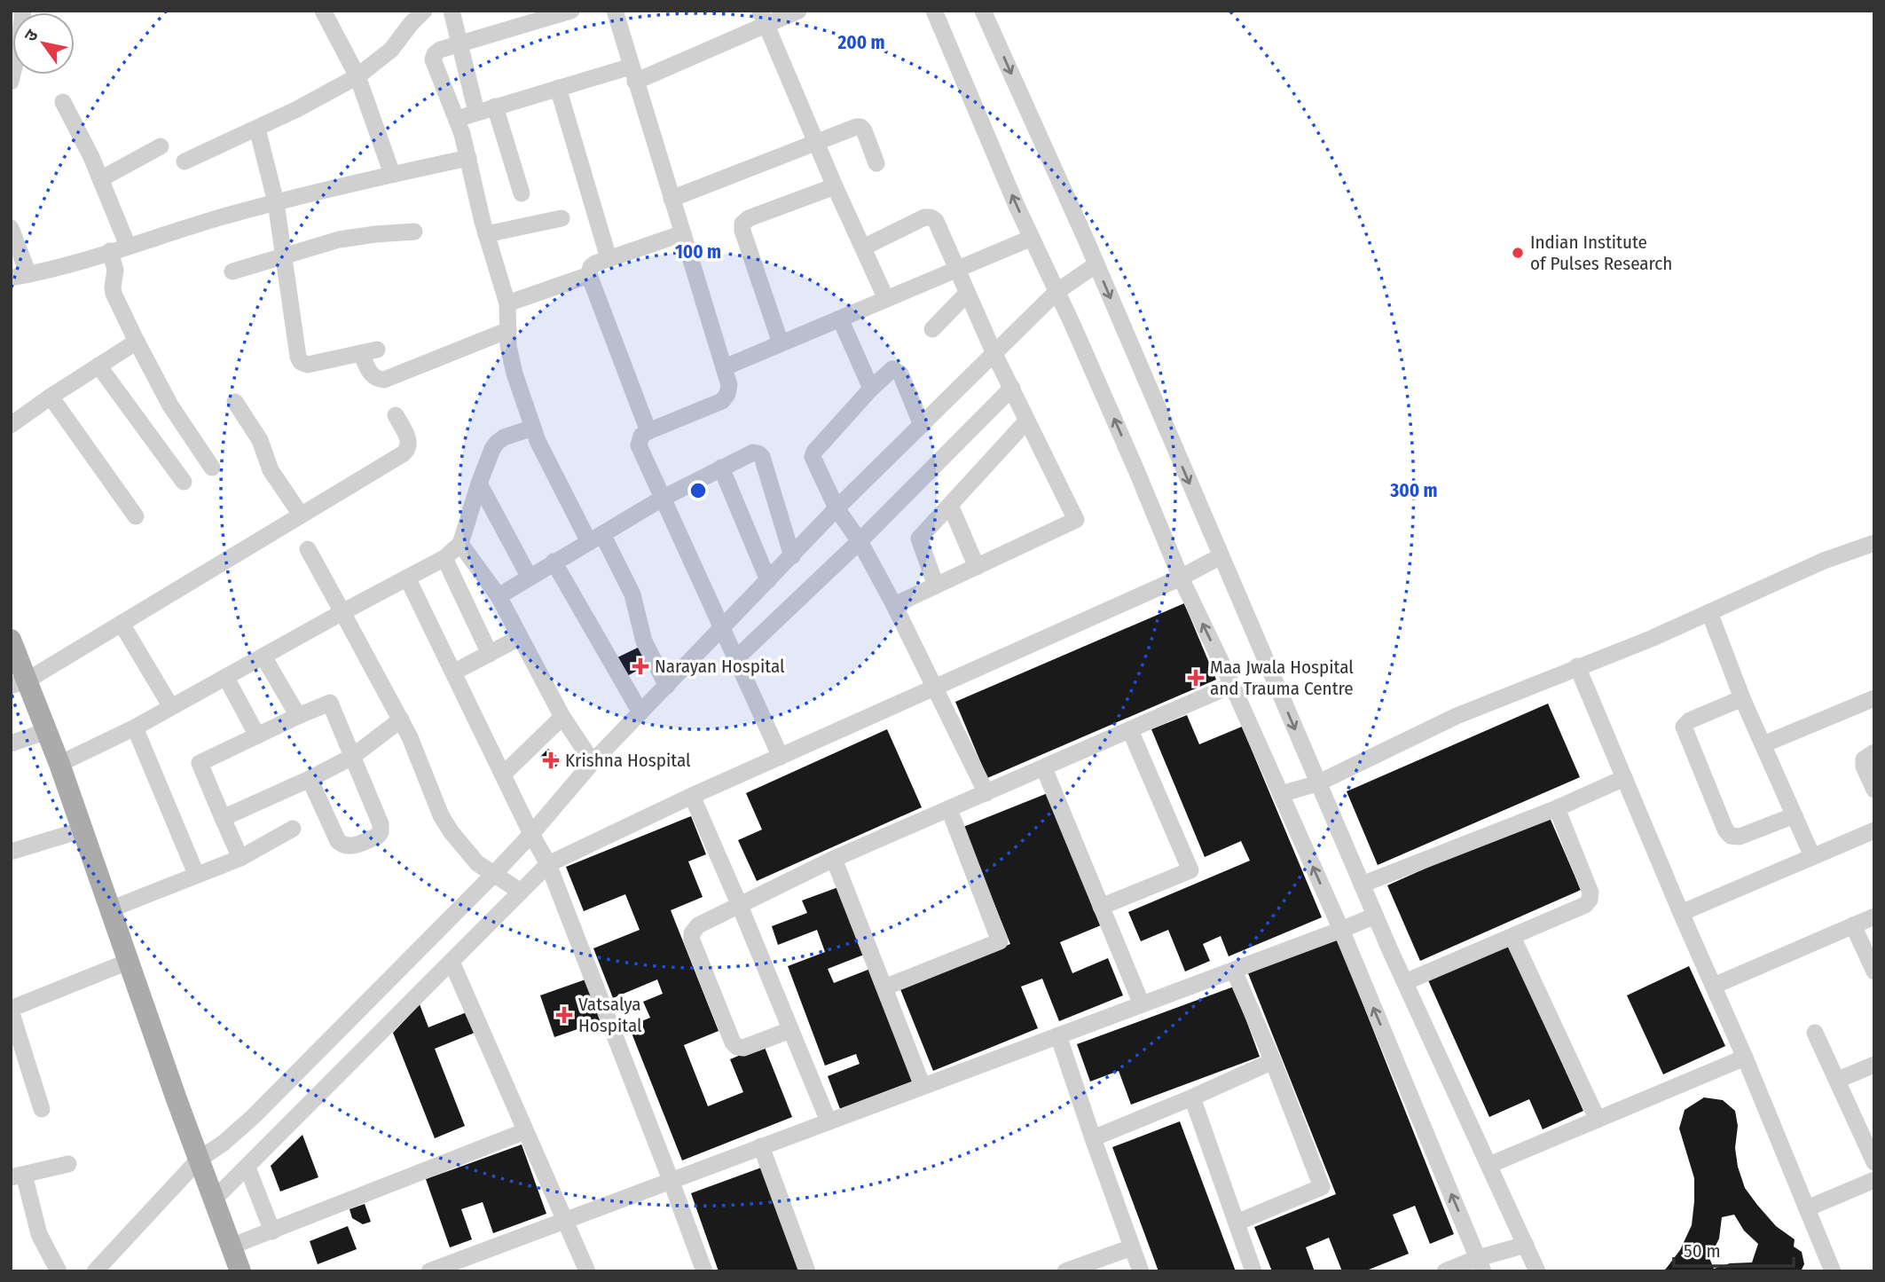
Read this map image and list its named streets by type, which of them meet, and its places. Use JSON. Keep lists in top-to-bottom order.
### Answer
{
  "places": {
    "other": ["Indian Institute of Pulses Research"],
    "health": [
      "Narayan Hospital",
      "Maa Jwala Hospital and Trauma Centre",
      "Krishna Hospital",
      "Vatsalya Hospital"
    ]
  },
  "scale_bar": "50 m",
  "north": "top left",
  "rings": ["200 m", "100 m", "300 m"]
}
